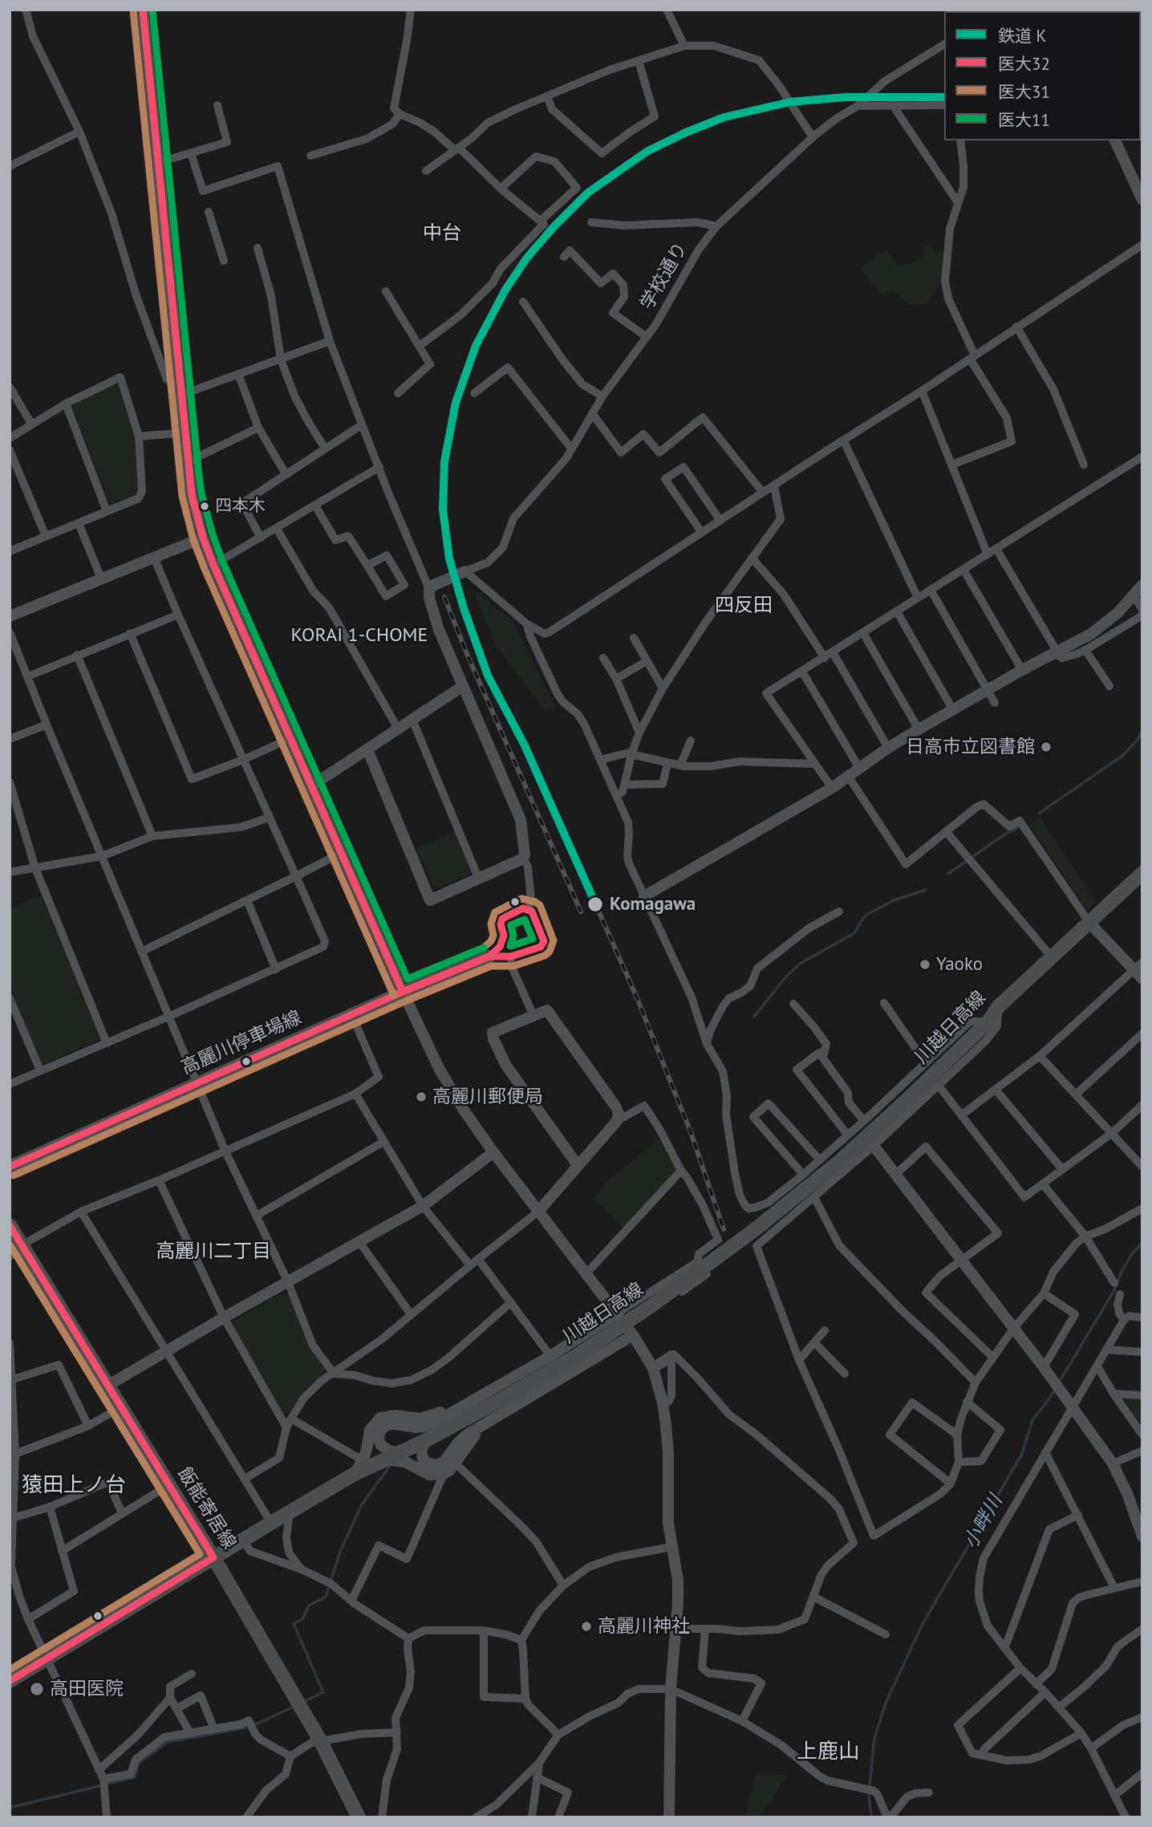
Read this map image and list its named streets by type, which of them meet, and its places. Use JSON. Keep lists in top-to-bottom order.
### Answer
{
  "streets": {
    "main road": ["川越日高線", "高麗川停車場線", "飯能寄居線"],
    "street": ["学校通り"]
  },
  "crossings": [
    ["川越日高線", "飯能寄居線"]
  ],
  "districts": [
    "中台",
    "四反田",
    "KORAI 1-CHOME",
    "高麗川二丁目",
    "猿田上ノ台",
    "上鹿山"
  ],
  "water": ["小畔川"],
  "places": [
    "四本木",
    "日高市立図書館",
    "Komagawa",
    "Yaoko",
    "高麗川郵便局",
    "高麗川神社",
    "高田医院"
  ],
  "lines": [
    "transit line 医大32",
    "transit line 医大11",
    "transit line 医大31",
    "rail line K"
  ],
  "legend": [
    "鉄道 K",
    "医大32",
    "医大31",
    "医大11"
  ]
}
